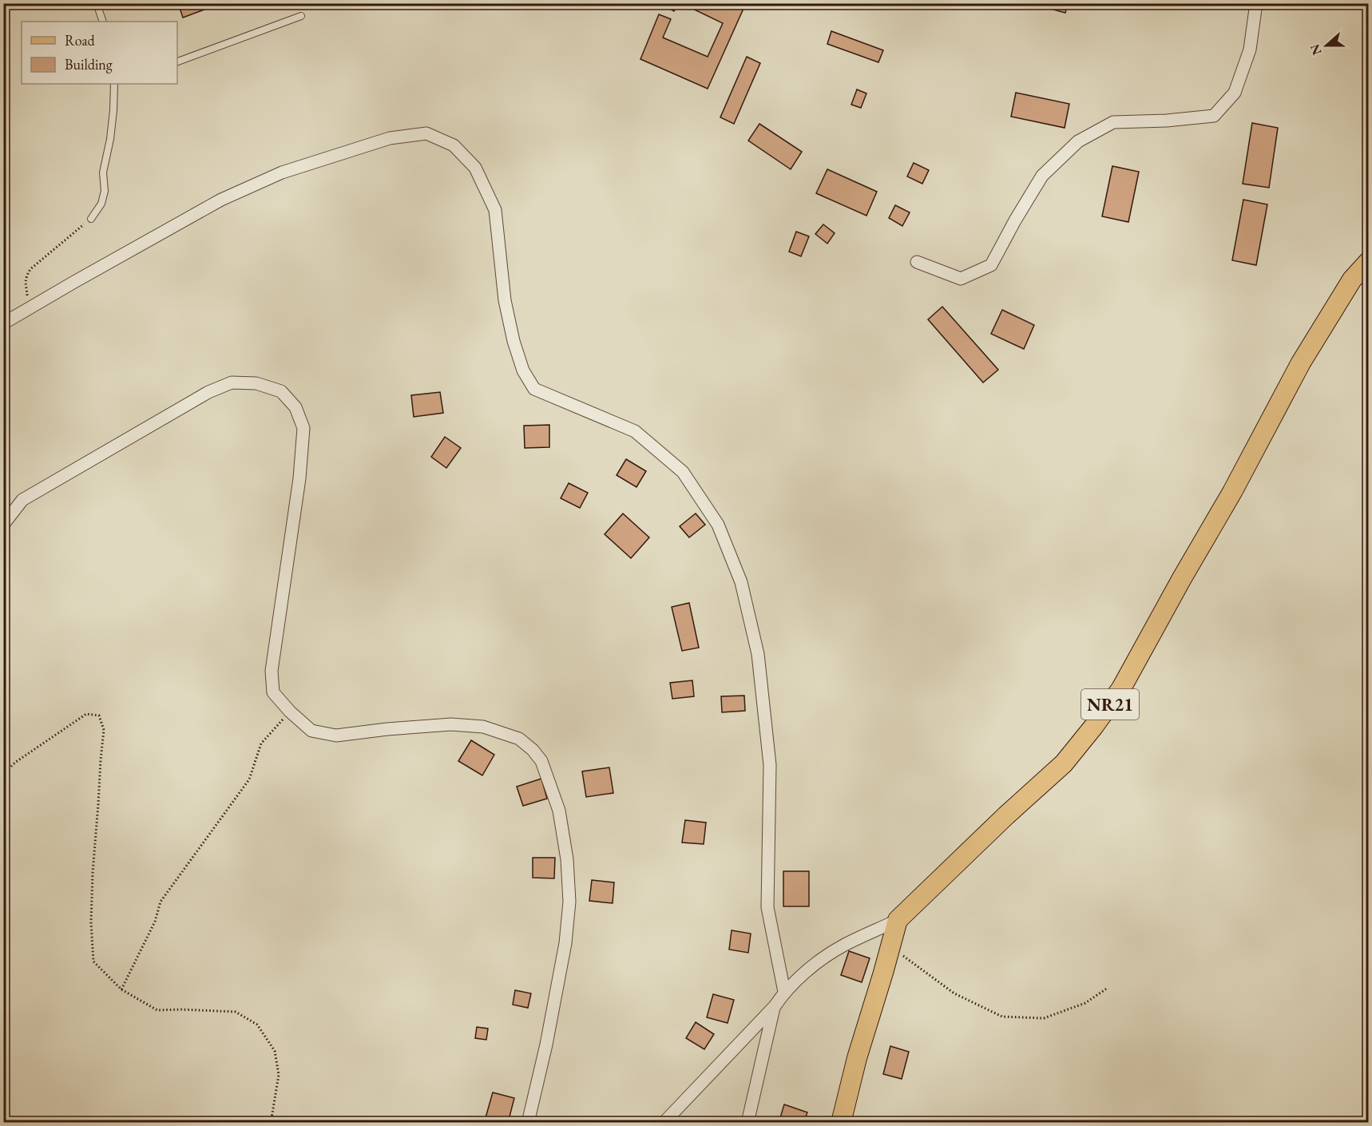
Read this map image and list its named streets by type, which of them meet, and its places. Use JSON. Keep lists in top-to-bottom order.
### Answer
{
  "streets": {
    "main road": ["NR21"]
  },
  "legend": ["Road", "Building"],
  "north": "left"
}
